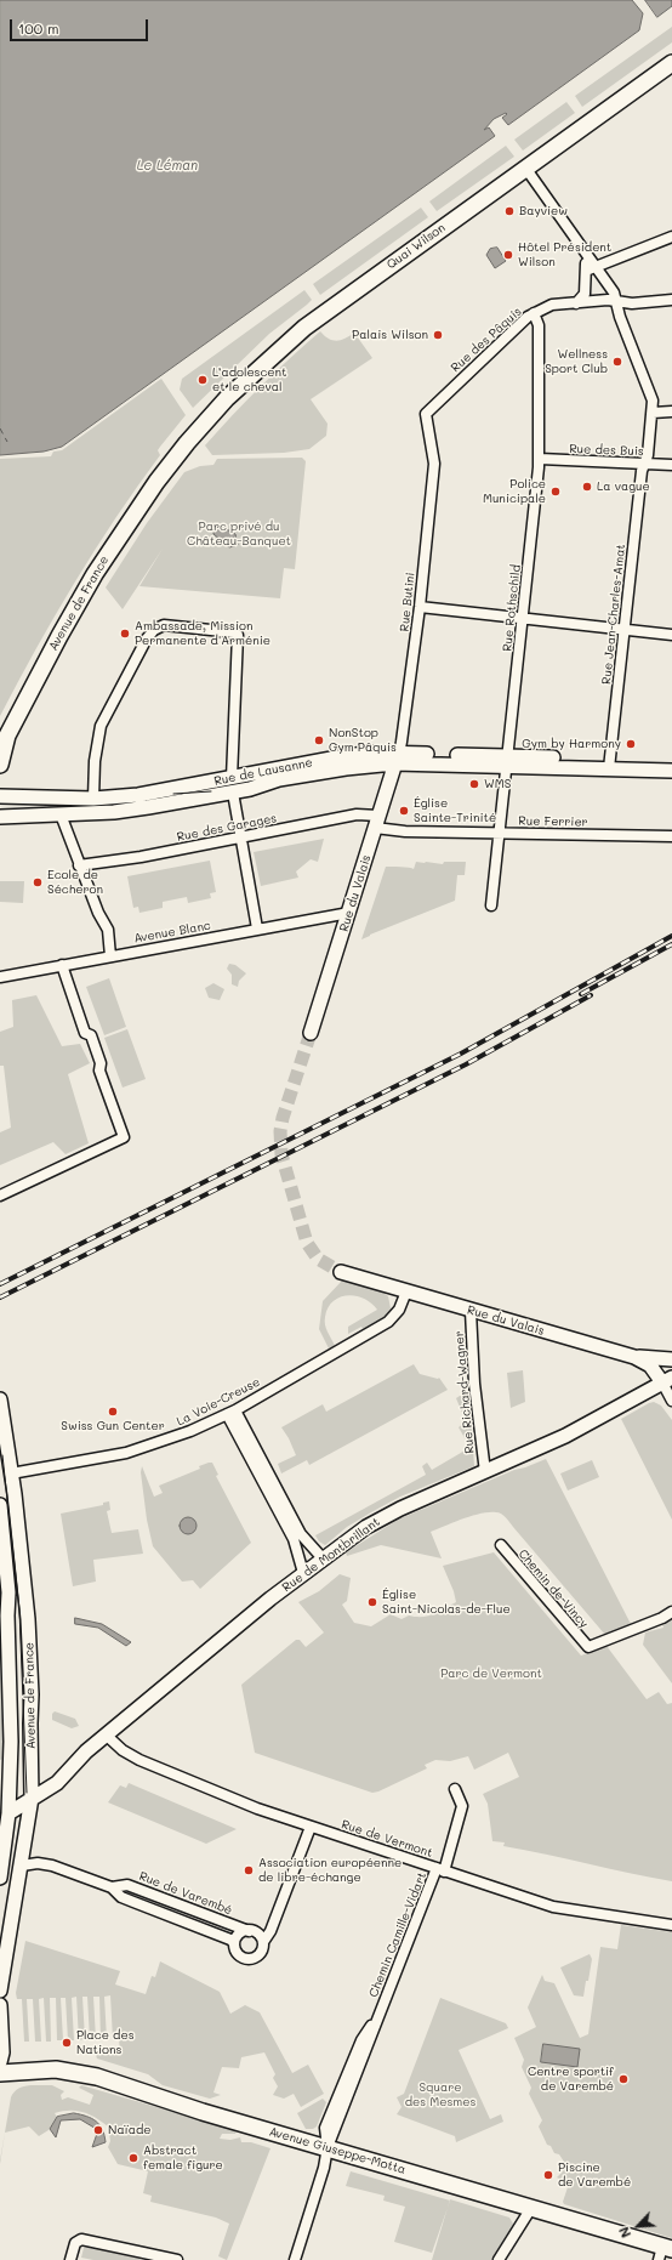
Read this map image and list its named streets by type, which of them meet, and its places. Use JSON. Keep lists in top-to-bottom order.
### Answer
{
  "streets": {
    "main road": [
      "Quai Wilson",
      "Avenue de France",
      "Rue de Lausanne",
      "Rue du Valais",
      "Rue de Montbrillant",
      "Avenue Giuseppe-Motta"
    ],
    "street": [
      "Rue des Pâquis",
      "Rue des Buis",
      "Rue Butini",
      "Rue Rothschild",
      "Rue Jean-Charles-Amat",
      "Rue Ferrier",
      "Rue des Garages",
      "Avenue Blanc",
      "Rue Richard-Wagner",
      "La Voie-Creuse",
      "Chemin de-Vincy",
      "Rue de Vermont",
      "Rue de Varembé",
      "Chemin Camille-Vidart"
    ]
  },
  "crossings": [
    ["Quai Wilson", "Avenue de France"],
    ["Quai Wilson", "Rue Jean-Charles-Amat"],
    ["Rue des Pâquis", "Rue Butini"],
    ["Rue des Pâquis", "Rue Rothschild"],
    ["Rue des Pâquis", "Rue Jean-Charles-Amat"],
    ["Rue des Buis", "Rue Rothschild"],
    ["Rue des Buis", "Rue Jean-Charles-Amat"],
    ["Rue Butini", "Rue de Lausanne"],
    ["Rue Butini", "Rue du Valais"],
    ["Avenue de France", "La Voie-Creuse"],
    ["Avenue de France", "Rue de Montbrillant"],
    ["Avenue de France", "Rue de Varembé"],
    ["Rue Rothschild", "Rue Ferrier"],
    ["Rue de Lausanne", "Rue du Valais"],
    ["Rue Ferrier", "Rue des Garages"],
    ["Rue Ferrier", "Rue du Valais"],
    ["Rue des Garages", "Rue du Valais"],
    ["Rue du Valais", "Avenue Blanc"],
    ["Rue du Valais", "Rue Richard-Wagner"],
    ["Rue du Valais", "La Voie-Creuse"],
    ["Rue du Valais", "Rue de Montbrillant"],
    ["Rue Richard-Wagner", "Rue de Montbrillant"],
    ["Rue de Montbrillant", "Rue de Vermont"],
    ["Rue de Vermont", "Chemin Camille-Vidart"],
    ["Chemin Camille-Vidart", "Avenue Giuseppe-Motta"]
  ],
  "water": ["Le Léman"],
  "parks": ["Parc privé du Château-Banquet", "Parc de Vermont", "Square des Mesmes"],
  "places": [
    "Bayview",
    "Hôtel Président Wilson",
    "Palais Wilson",
    "Wellness Sport Club",
    "L’adolescent et le cheval",
    "La vague",
    "Police Municipale",
    "Ambassade, Mission Permanente d'Arménie",
    "NonStop Gym Pâquis",
    "Gym by Harmony",
    "WMS",
    "Église Sainte-Trinité",
    "Ecole de Sécheron",
    "Swiss Gun Center",
    "Église Saint-Nicolas-de-Flue",
    "Association européenne de libre-échange",
    "Place des Nations",
    "Centre sportif de Varembé",
    "Naïade",
    "Abstract female figure",
    "Piscine de Varembé"
  ],
  "scale_bar": "100 m",
  "north": "bottom left"
}
